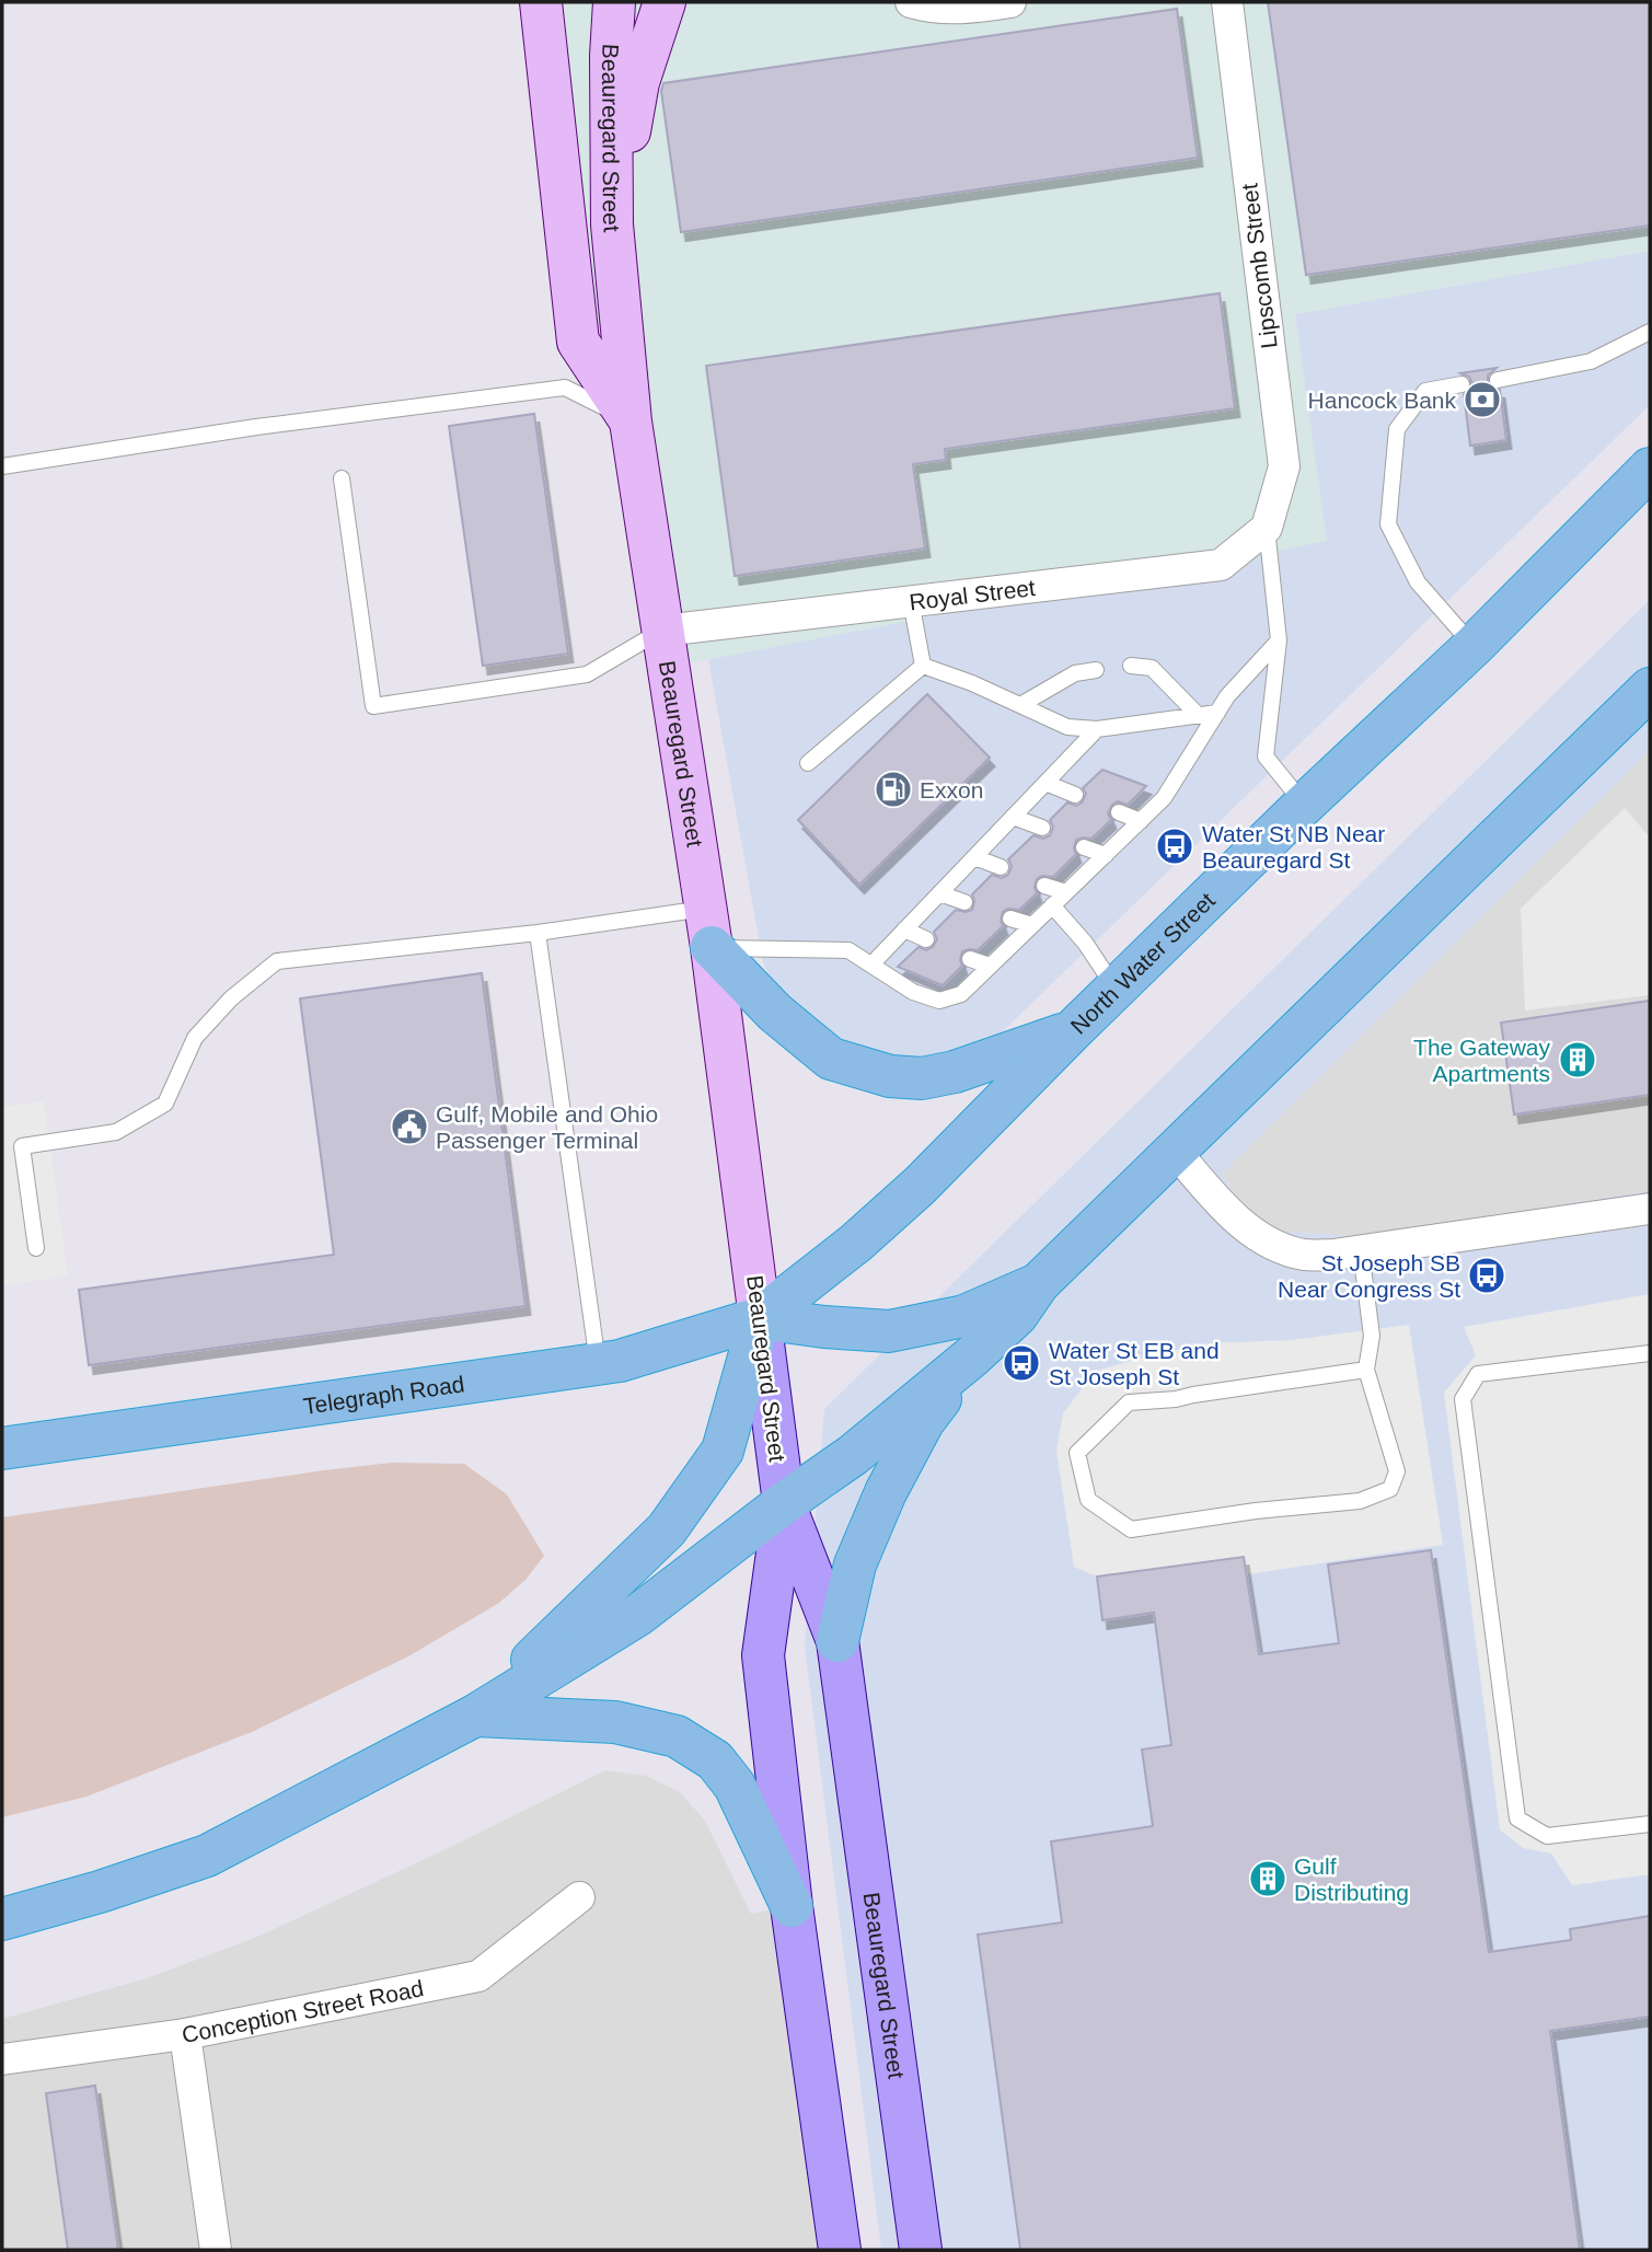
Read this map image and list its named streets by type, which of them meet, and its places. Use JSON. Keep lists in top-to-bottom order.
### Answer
{
  "streets": {
    "highway": ["North Water Street", "Telegraph Road"],
    "main road": ["Beauregard Street"],
    "street": ["Lipscomb Street", "Royal Street", "Conception Street Road"]
  },
  "crossings": [
    ["Beauregard Street", "Royal Street"],
    ["Beauregard Street", "North Water Street"],
    ["Beauregard Street", "Telegraph Road"],
    ["Lipscomb Street", "Royal Street"],
    ["North Water Street", "Telegraph Road"]
  ],
  "places": {
    "bank": ["Hancock Bank"],
    "fuel station": ["Exxon"],
    "bus stop": ["Water St NB Near Beauregard St", "St Joseph SB Near Congress St", "Water St EB and St Joseph St"],
    "building": ["The Gateway Apartments", "Gulf Distributing"],
    "public building": ["Gulf, Mobile and Ohio Passenger Terminal"]
  }
}
